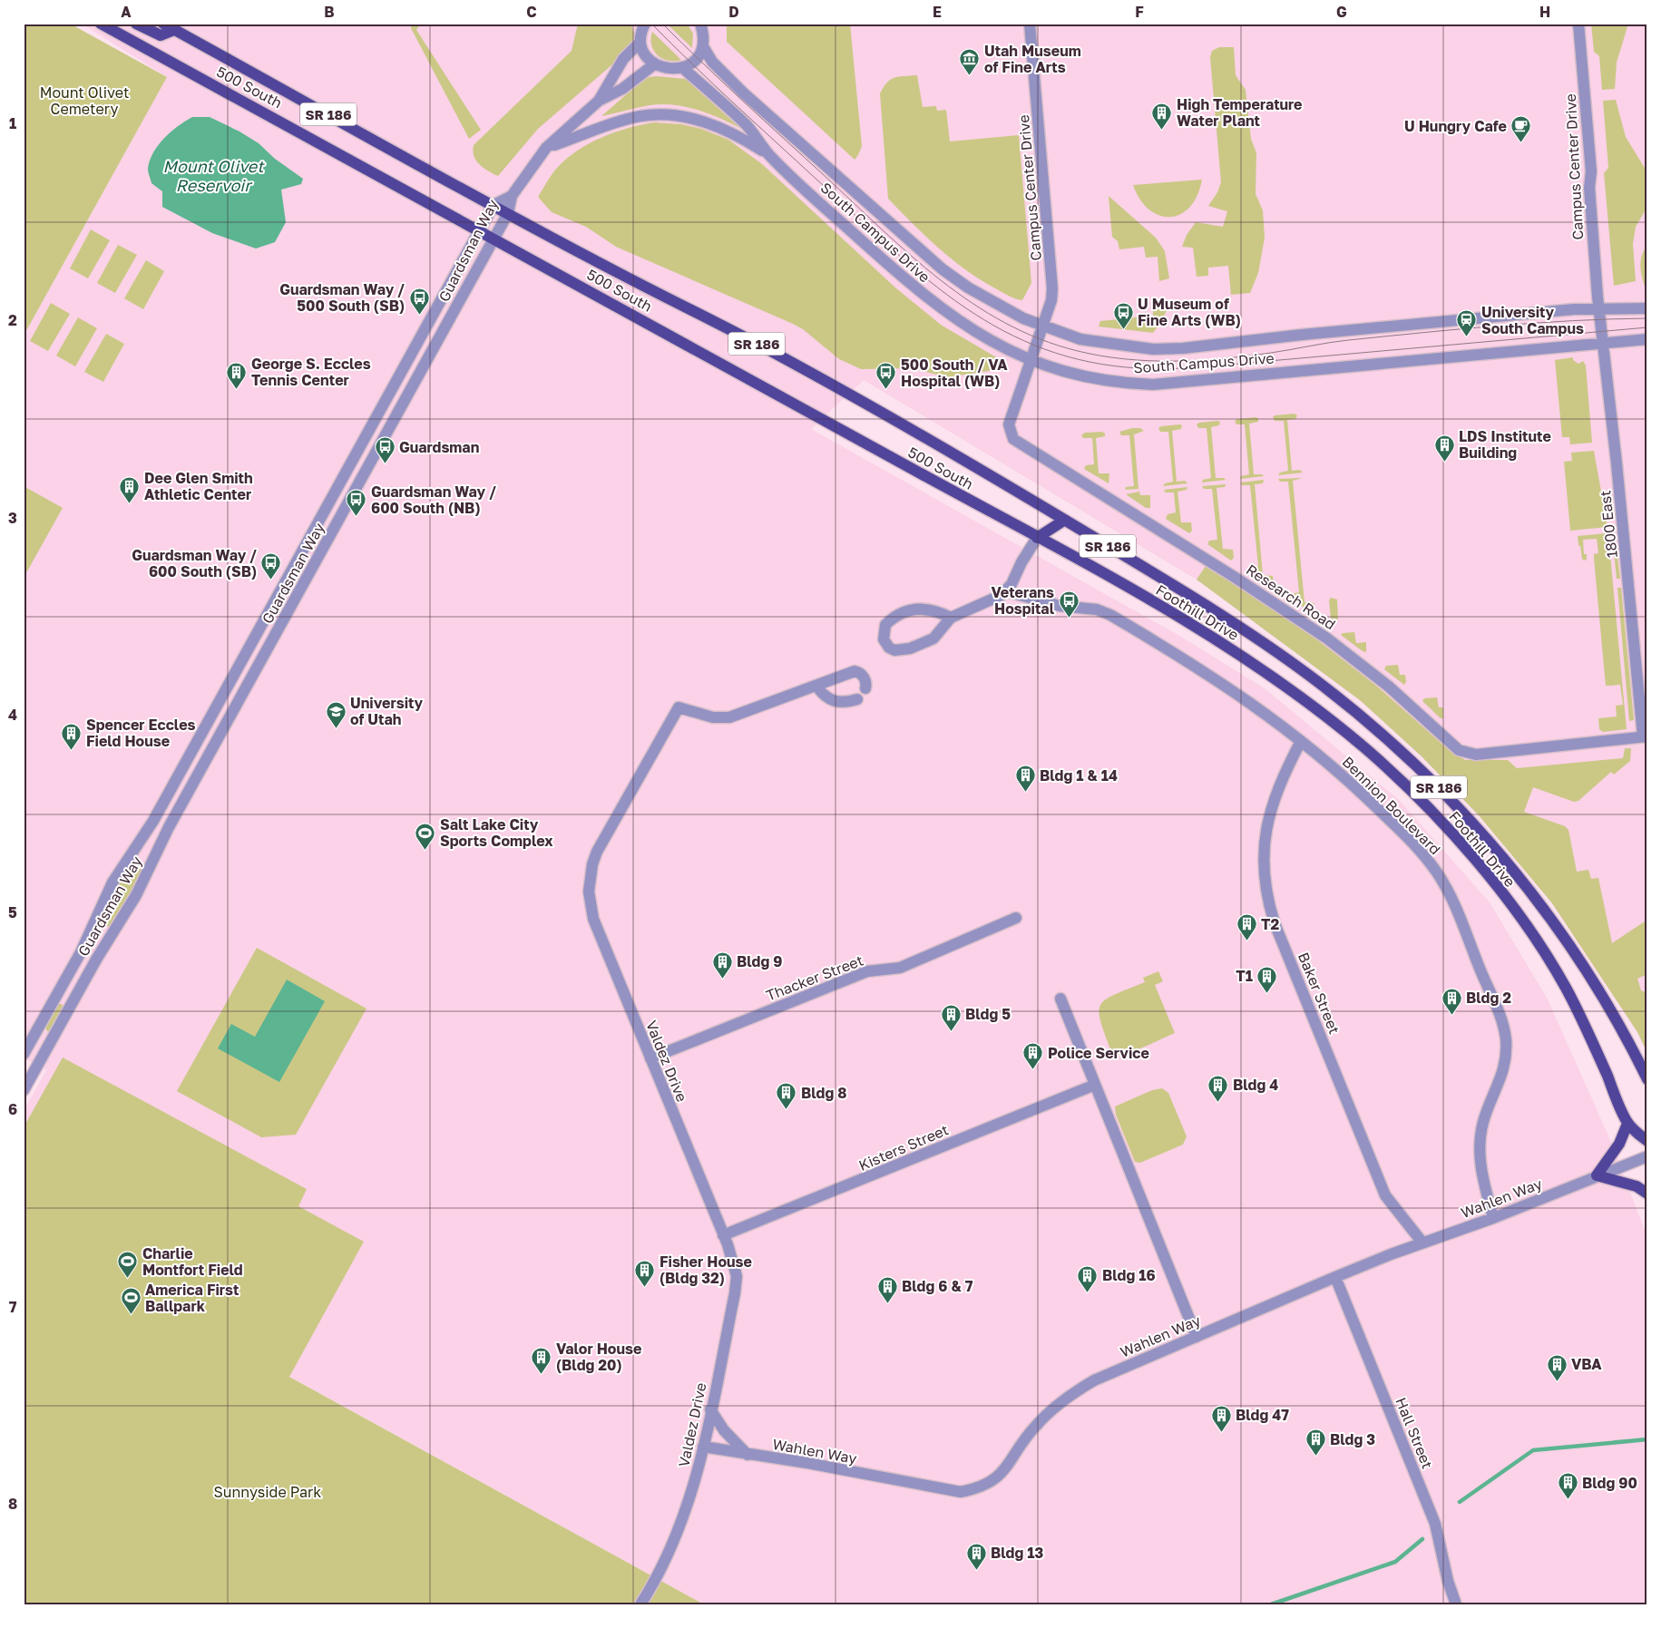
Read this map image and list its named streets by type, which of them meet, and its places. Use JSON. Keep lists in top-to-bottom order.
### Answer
{
  "streets": {
    "main road": ["500 South", "SR 186", "Foothill Drive"],
    "street": [
      "Campus Center Drive",
      "South Campus Drive",
      "Guardsman Way",
      "1800 East",
      "Research Road",
      "Bennion Boulevard",
      "Thacker Street",
      "Baker Street",
      "Valdez Drive",
      "Kisters Street",
      "Wahlen Way",
      "Hall Street"
    ]
  },
  "crossings": [
    ["500 South", "Guardsman Way"],
    ["500 South", "Foothill Drive"],
    ["Campus Center Drive", "South Campus Drive"],
    ["Campus Center Drive", "1800 East"],
    ["Campus Center Drive", "Research Road"],
    ["South Campus Drive", "1800 East"],
    ["South Campus Drive", "Research Road"],
    ["1800 East", "Research Road"],
    ["Bennion Boulevard", "Baker Street"],
    ["Bennion Boulevard", "Wahlen Way"],
    ["Thacker Street", "Valdez Drive"],
    ["Baker Street", "Wahlen Way"],
    ["Valdez Drive", "Kisters Street"],
    ["Valdez Drive", "Wahlen Way"],
    ["Wahlen Way", "Hall Street"]
  ],
  "water": ["Mount Olivet Reservoir"],
  "parks": ["Mount Olivet Cemetery", "Sunnyside Park"],
  "places": {
    "museum": ["Utah Museum of Fine Arts"],
    "building": [
      "High Temperature Water Plant",
      "George S. Eccles Tennis Center",
      "LDS Institute Building",
      "Dee Glen Smith Athletic Center",
      "Spencer Eccles Field House",
      "Bldg 1 & 14",
      "T2",
      "Bldg 9",
      "T1",
      "Bldg 2",
      "Bldg 5",
      "Police Service",
      "Bldg 4",
      "Bldg 8",
      "Fisher House (Bldg 32)",
      "Bldg 16",
      "Bldg 6 & 7",
      "Valor House (Bldg 20)",
      "VBA",
      "Bldg 47",
      "Bldg 3",
      "Bldg 90",
      "Bldg 13"
    ],
    "cafe": ["U Hungry Cafe"],
    "bus stop": [
      "Guardsman Way / 500 South (SB)",
      "U Museum of Fine Arts (WB)",
      "500 South / VA Hospital (WB)",
      "Guardsman",
      "Guardsman Way / 600 South (NB)",
      "Guardsman Way / 600 South (SB)",
      "Veterans Hospital"
    ],
    "station": ["University South Campus"],
    "school or university": ["University of Utah"],
    "sports": ["Salt Lake City Sports Complex", "Charlie Montfort Field", "America First Ballpark"]
  },
  "grid": {
    "columns": [
      "A",
      "B",
      "C",
      "D",
      "E",
      "F",
      "G",
      "H"
    ],
    "rows": [
      "1",
      "2",
      "3",
      "4",
      "5",
      "6",
      "7",
      "8"
    ]
  }
}
